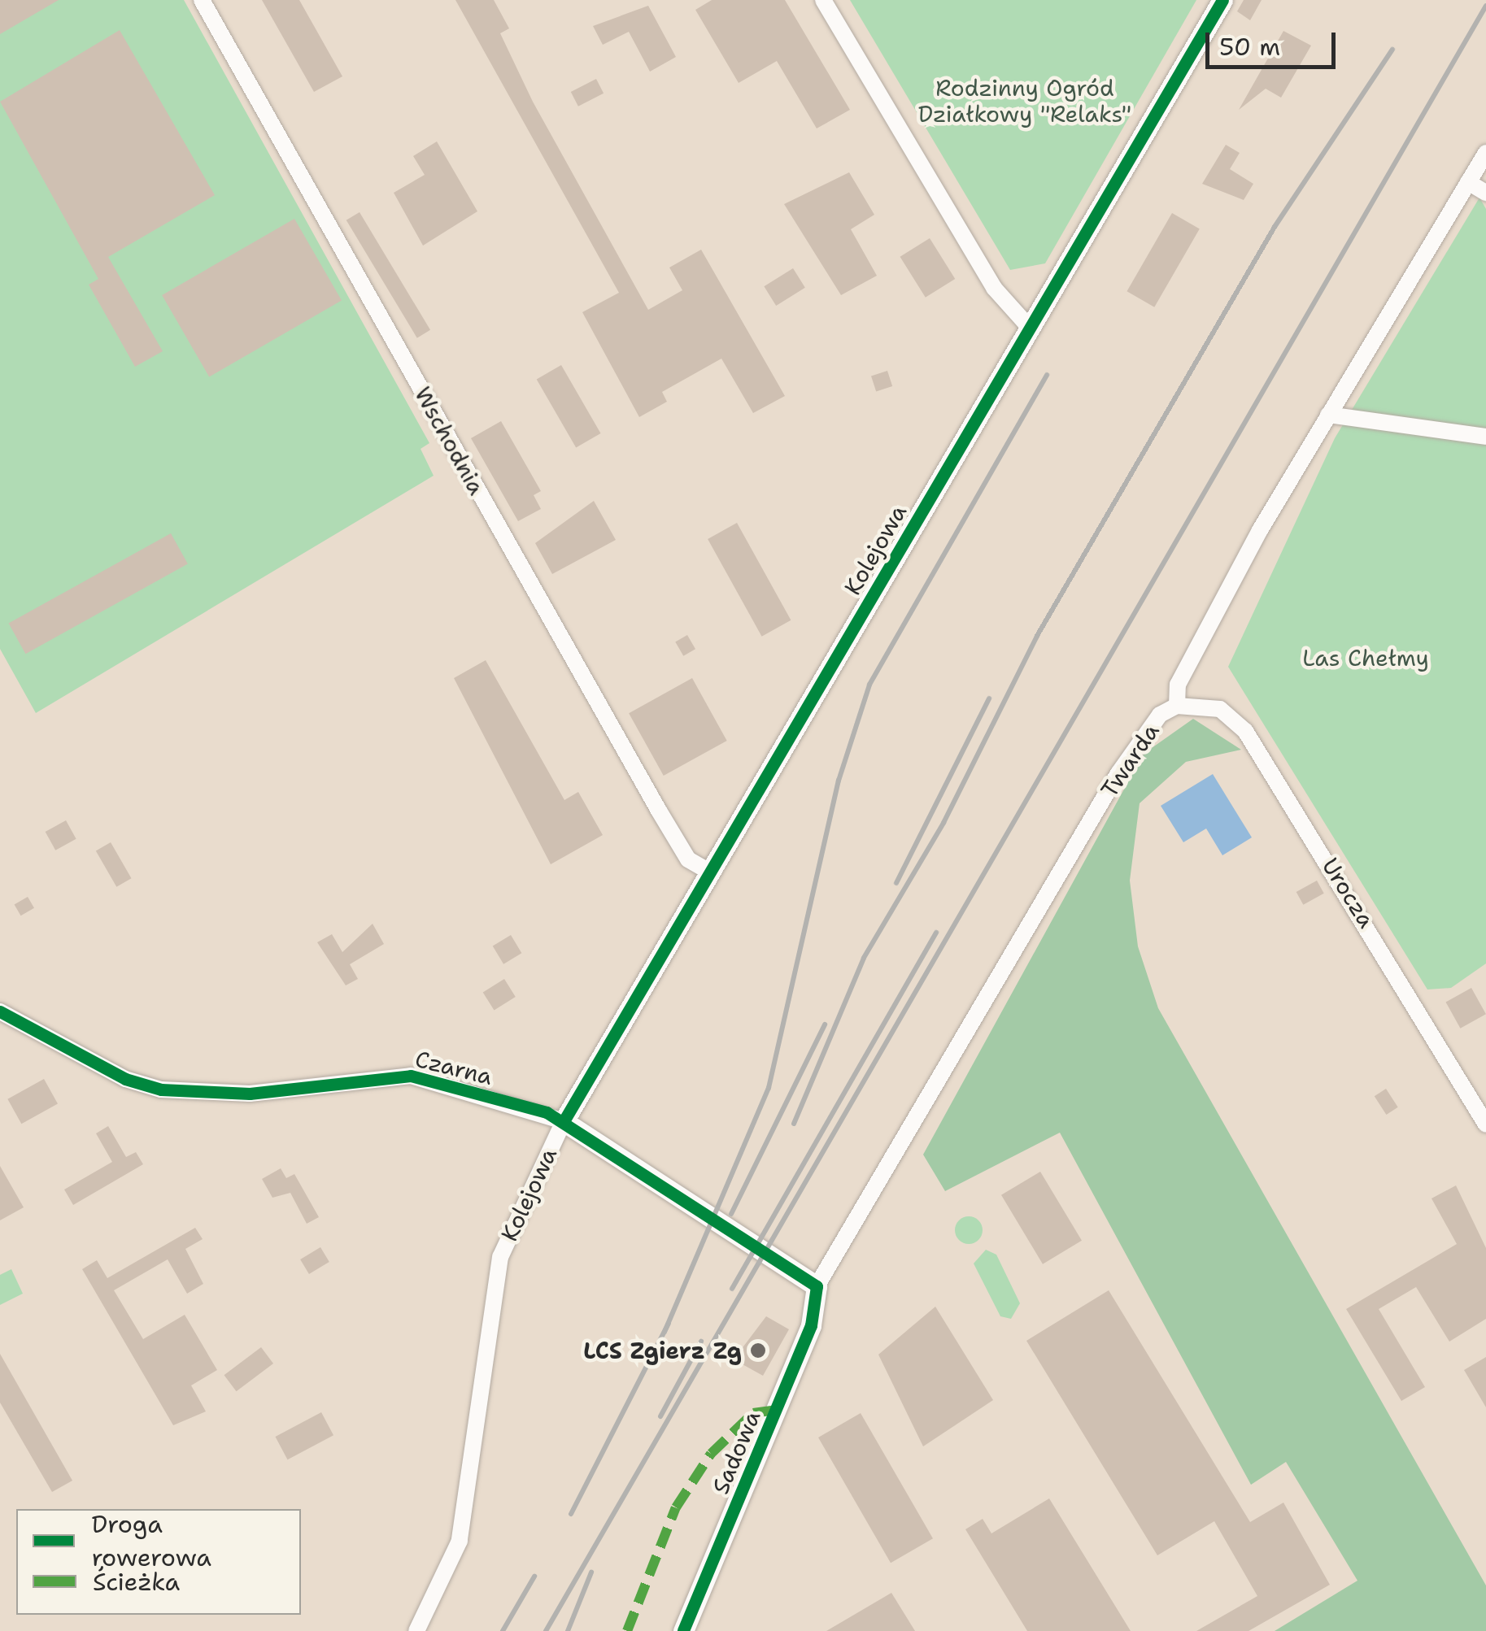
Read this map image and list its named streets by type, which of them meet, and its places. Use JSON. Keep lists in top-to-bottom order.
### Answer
{
  "streets": {
    "street": [
      "Wschodnia",
      "Kolejowa",
      "Twarda",
      "Urocza",
      "Czarna",
      "Sadowa"
    ]
  },
  "crossings": [
    ["Wschodnia", "Kolejowa"],
    ["Kolejowa", "Czarna"],
    ["Twarda", "Urocza"],
    ["Twarda", "Czarna"],
    ["Twarda", "Sadowa"],
    ["Czarna", "Sadowa"]
  ],
  "parks": ["Rodzinny Ogród Działkowy \"Relaks\"", "Las Chełmy"],
  "places": ["LCS Zgierz Zg"],
  "legend": ["Droga rowerowa", "Ścieżka"],
  "scale_bar": "50 m"
}
